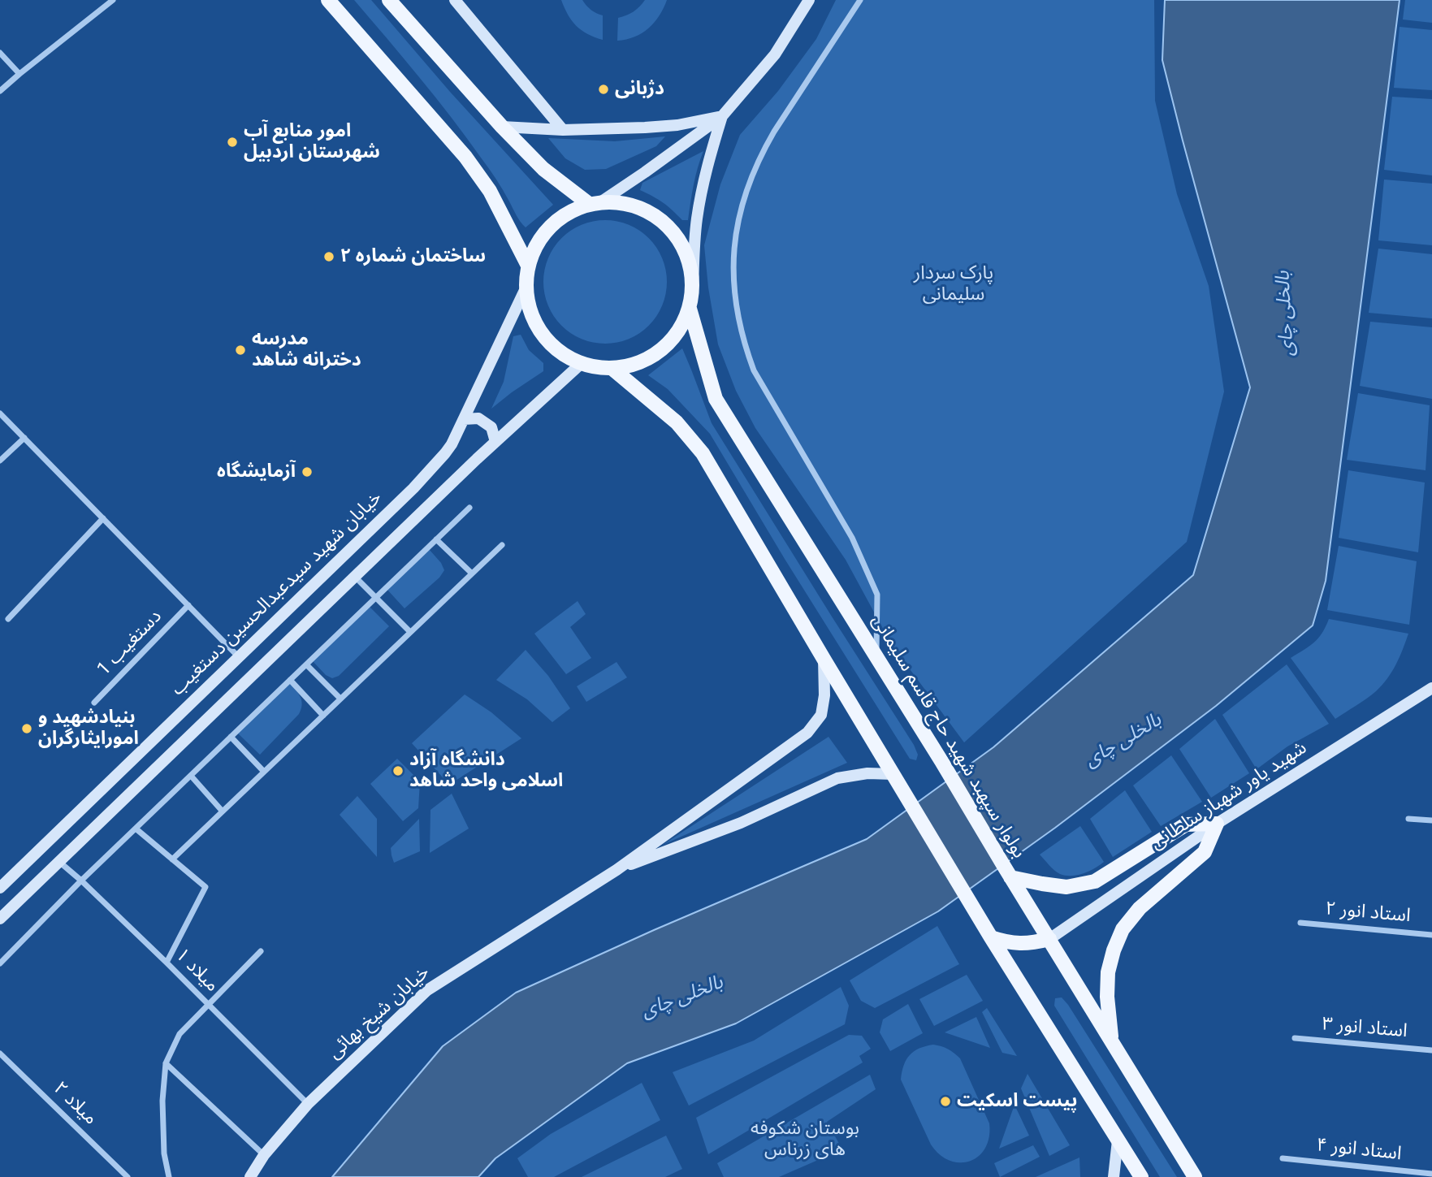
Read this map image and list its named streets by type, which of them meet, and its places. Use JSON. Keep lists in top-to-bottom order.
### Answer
{
  "streets": {
    "main road": ["بولوار سپهبد شهید حاج قاسم سلیمانی"],
    "street": [
      "خیابان شهید سیدعبدالحسین دستغیب",
      "دستغیب 1",
      "شهید یاور شهباز سلطانی",
      "استاد انور ۲",
      "میلاد ۱",
      "خیابان شیخ بهائی",
      "استاد انور ۳",
      "میلاد ۲",
      "استاد انور ۴"
    ]
  },
  "crossings": [
    ["خیابان شهید سیدعبدالحسین دستغیب", "بولوار سپهبد شهید حاج قاسم سلیمانی"],
    ["بولوار سپهبد شهید حاج قاسم سلیمانی", "شهید یاور شهباز سلطانی"],
    ["میلاد ۱", "خیابان شیخ بهائی"]
  ],
  "water": ["بالخلی چای"],
  "parks": ["پارک سردار سلیمانی", "بوستان شکوفه های زرناس"],
  "places": [
    "دژبانی",
    "امور منابع آب شهرستان اردبیل",
    "ساختمان شماره ۲",
    "مدرسه دخترانه شاهد",
    "آزمایشگاه",
    "بنیادشهید و امورایثارگران",
    "دانشگاه آزاد اسلامی واحد شاهد",
    "پیست اسکیت"
  ]
}
